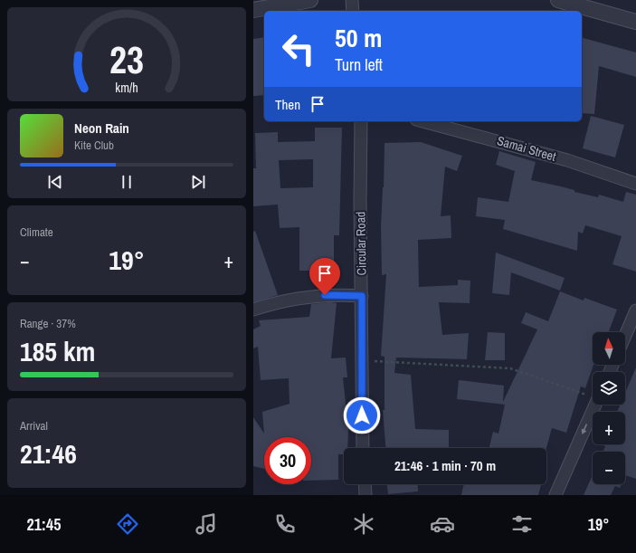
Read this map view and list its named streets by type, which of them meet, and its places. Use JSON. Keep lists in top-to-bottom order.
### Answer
{
  "streets": {
    "street": ["Samai Street", "Circular Road"]
  },
  "north": "top",
  "page": {
    "turn": ["50 m", "Turn left"],
    "then": "Then",
    "song": ["Neon Rain", "Kite Club"],
    "tile": [
      "Climate",
      ["Range · 37%", "185 km"],
      ["Arrival", "21:46"]
    ],
    "heat": ["−", "19°", "+"],
    "map_buttons": ["+", "−"],
    "limit": "30",
    "trip": "21:46 · 1 min · 70 m",
    "tabs": ["21:45", "19°"],
    "gauge": ["23", "km/h"]
  }
}
